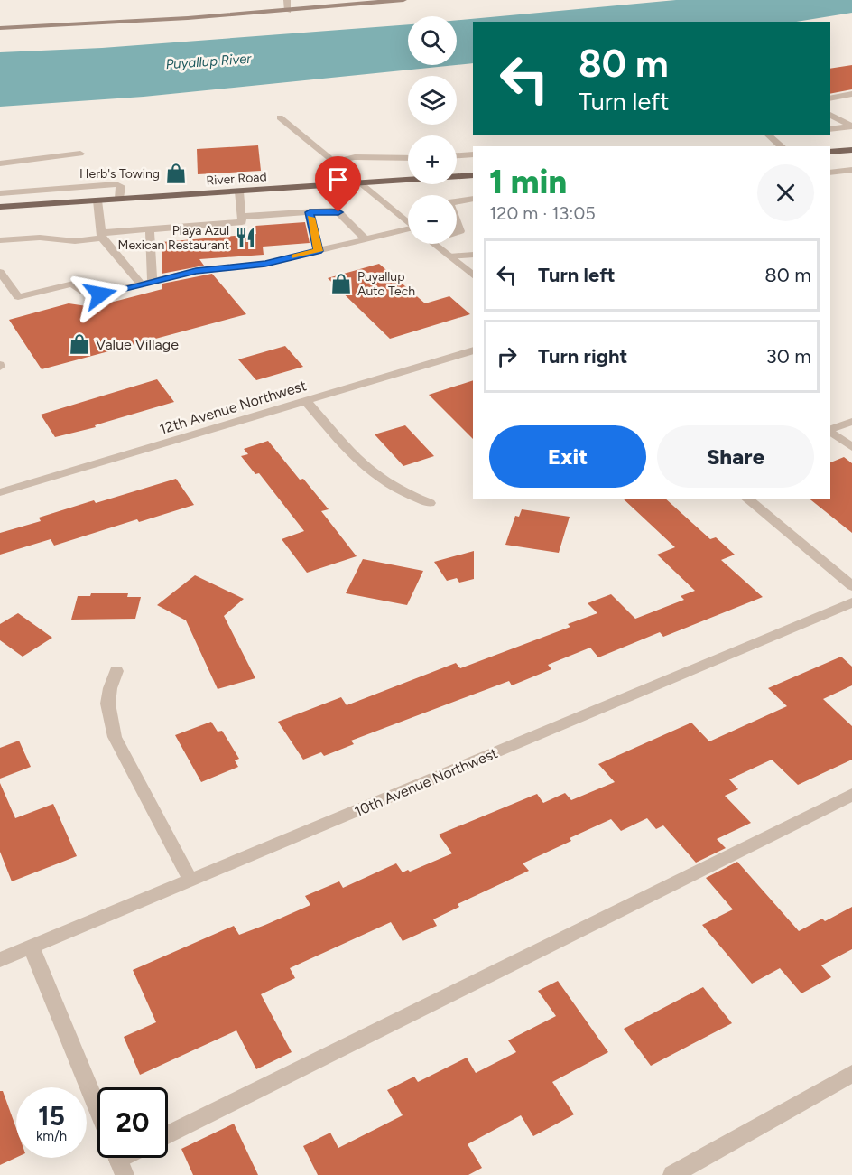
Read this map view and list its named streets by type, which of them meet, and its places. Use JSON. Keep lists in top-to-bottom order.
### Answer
{
  "streets": {
    "main road": ["River Road"],
    "street": ["12th Avenue Northwest", "10th Avenue Northwest"]
  },
  "water": ["Puyallup River"],
  "places": {
    "shop": ["Herb's Towing", "Puyallup Auto Tech", "Value Village"],
    "restaurant": ["Playa Azul Mexican Restaurant"]
  },
  "page": {
    "map_buttons": ["+", "−"],
    "turn": ["80 m", "Turn left"],
    "heading": ["1 min", "120 m · 13:05"],
    "list": [
      {
        "name": "Turn left",
        "value": "80 m"
      },
      {
        "name": "Turn right",
        "value": "30 m"
      }
    ],
    "buttons": ["Exit", "Share"],
    "speed": "15 km/h",
    "limit": "20"
  }
}
